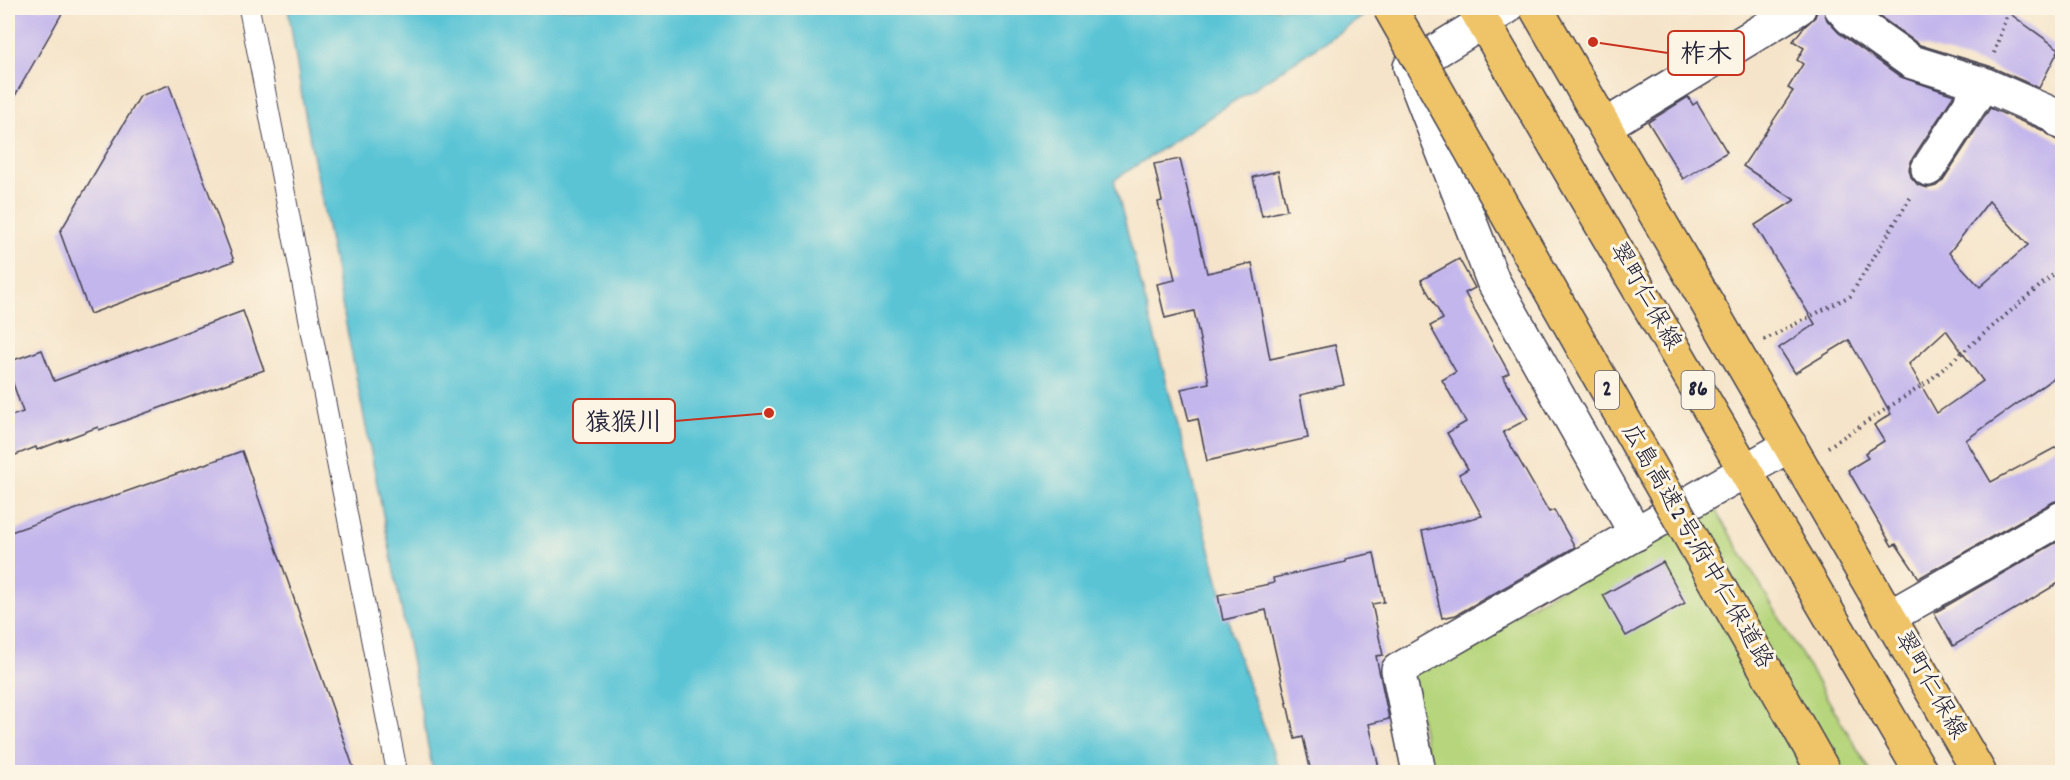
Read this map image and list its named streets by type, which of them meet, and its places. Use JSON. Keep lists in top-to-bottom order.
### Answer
{
  "streets": {
    "main road": [
      "翠町仁保線",
      "2",
      "86",
      "広島高速2号;府中仁保道路"
    ]
  },
  "places": ["柞木", "猿猴川"]
}
